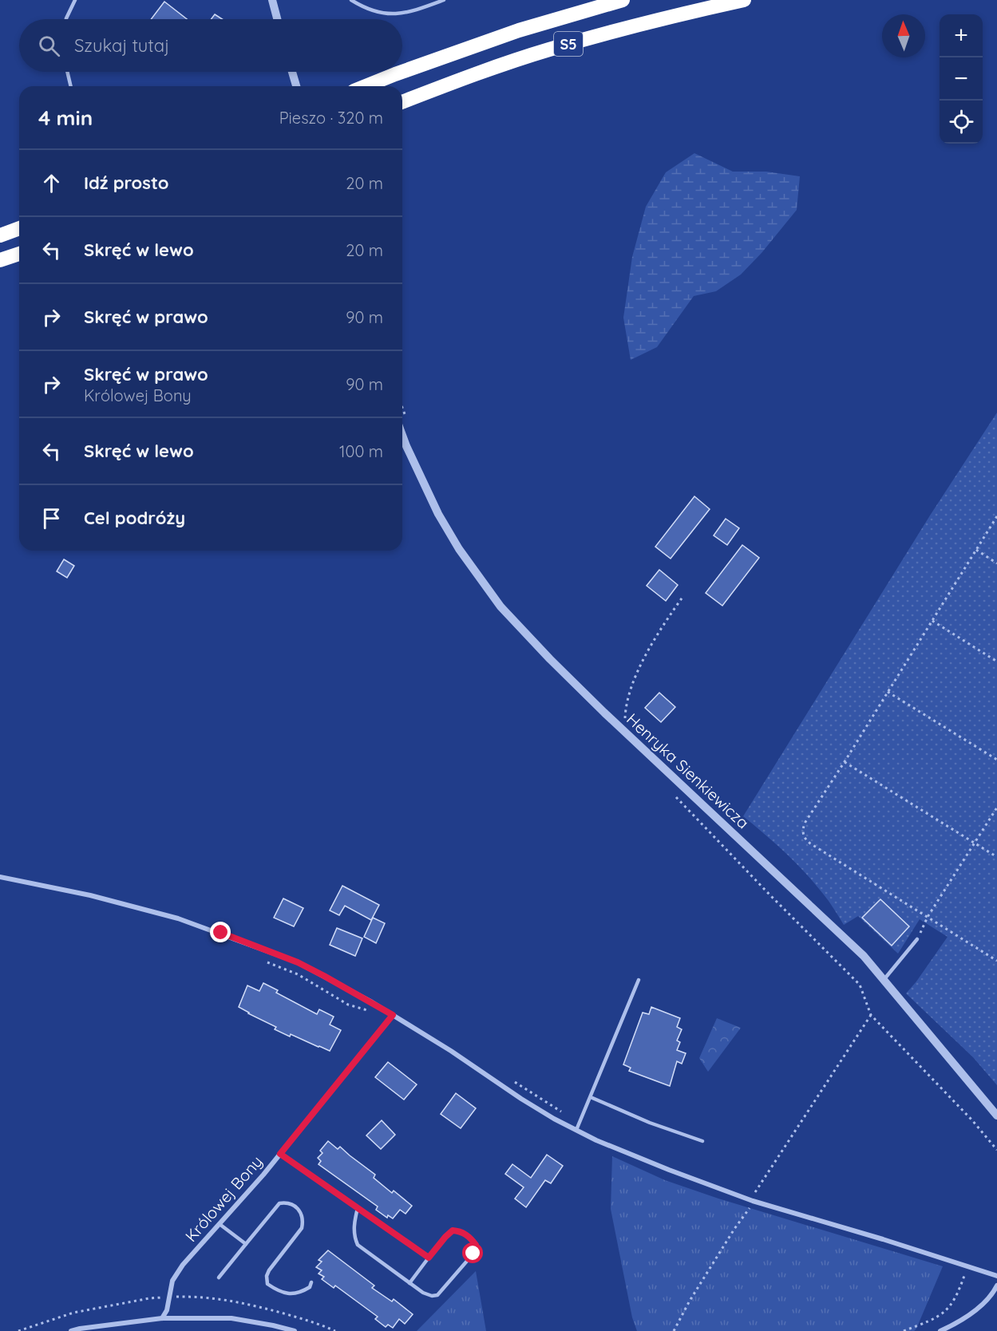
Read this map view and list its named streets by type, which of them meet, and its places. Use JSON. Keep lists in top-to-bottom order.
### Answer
{
  "streets": {
    "highway": ["S5"],
    "street": ["Henryka Sienkiewicza", "Królowej Bony"]
  },
  "north": "top",
  "page": {
    "map_buttons": ["+", "−"],
    "search": "Szukaj tutaj",
    "heading": ["4 min", "Pieszo · 320 m"],
    "list": [
      ["Idź prosto", "20 m"],
      ["Skręć w lewo", "20 m"],
      ["Skręć w prawo", "90 m"],
      ["Skręć w prawo", "Królowej Bony", "90 m"],
      ["Skręć w lewo", "100 m"],
      "Cel podróży"
    ]
  }
}
